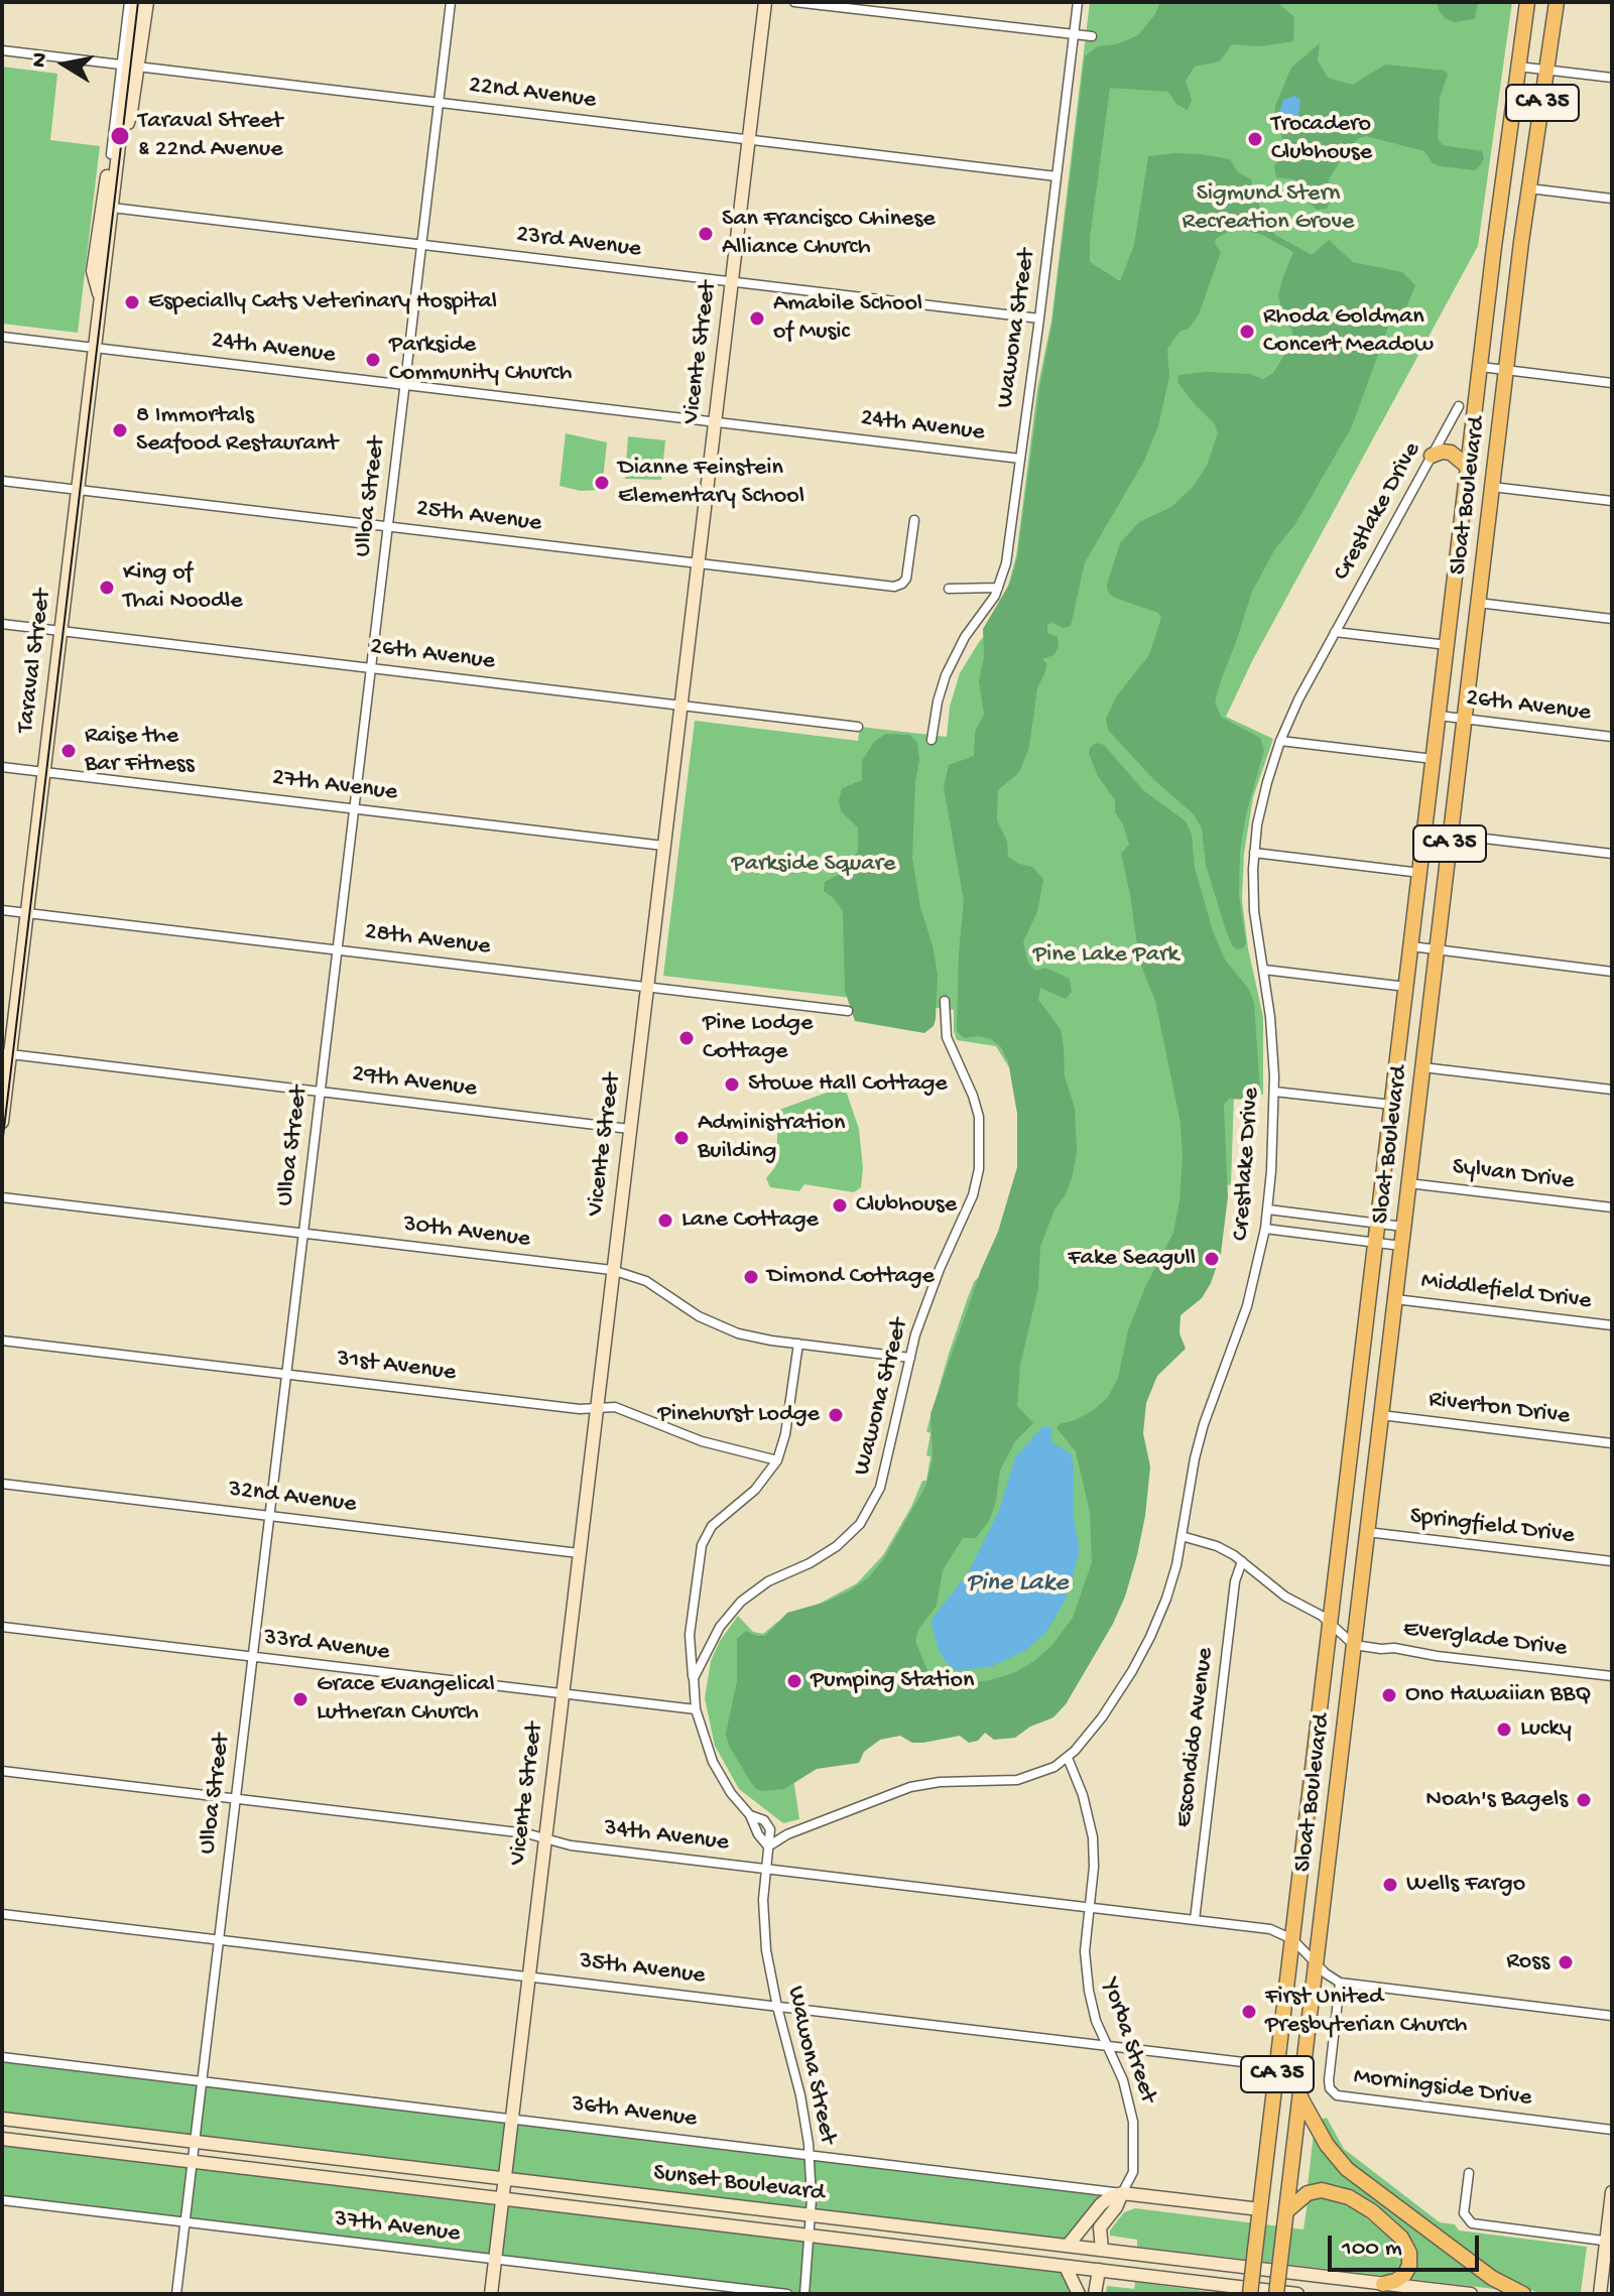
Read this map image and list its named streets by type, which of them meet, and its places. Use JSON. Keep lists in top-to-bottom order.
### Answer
{
  "streets": {
    "main road": ["CA 35", "Sloat Boulevard"],
    "street": [
      "22nd Avenue",
      "23rd Avenue",
      "Wawona Street",
      "24th Avenue",
      "Vicente Street",
      "Ulloa Street",
      "Crestlake Drive",
      "25th Avenue",
      "26th Avenue",
      "Taraval Street",
      "27th Avenue",
      "28th Avenue",
      "29th Avenue",
      "Sylvan Drive",
      "30th Avenue",
      "Middlefield Drive",
      "31st Avenue",
      "Riverton Drive",
      "32nd Avenue",
      "Springfield Drive",
      "Everglade Drive",
      "33rd Avenue",
      "Escondido Avenue",
      "34th Avenue",
      "35th Avenue",
      "Yorba Street",
      "Morningside Drive",
      "36th Avenue",
      "Sunset Boulevard",
      "37th Avenue"
    ]
  },
  "crossings": [
    ["22nd Avenue", "Wawona Street"],
    ["22nd Avenue", "Vicente Street"],
    ["22nd Avenue", "Ulloa Street"],
    ["22nd Avenue", "Taraval Street"],
    ["23rd Avenue", "Wawona Street"],
    ["23rd Avenue", "Vicente Street"],
    ["23rd Avenue", "Ulloa Street"],
    ["23rd Avenue", "Taraval Street"],
    ["Wawona Street", "24th Avenue"],
    ["Wawona Street", "Crestlake Drive"],
    ["Wawona Street", "30th Avenue"],
    ["Wawona Street", "34th Avenue"],
    ["Wawona Street", "35th Avenue"],
    ["Wawona Street", "36th Avenue"],
    ["Wawona Street", "Sunset Boulevard"],
    ["24th Avenue", "Vicente Street"],
    ["24th Avenue", "Ulloa Street"],
    ["24th Avenue", "Taraval Street"],
    ["Vicente Street", "25th Avenue"],
    ["Vicente Street", "26th Avenue"],
    ["Vicente Street", "27th Avenue"],
    ["Vicente Street", "28th Avenue"],
    ["Vicente Street", "29th Avenue"],
    ["Vicente Street", "30th Avenue"],
    ["Vicente Street", "31st Avenue"],
    ["Vicente Street", "32nd Avenue"],
    ["Vicente Street", "33rd Avenue"],
    ["Vicente Street", "34th Avenue"],
    ["Vicente Street", "35th Avenue"],
    ["Vicente Street", "36th Avenue"],
    ["Vicente Street", "Sunset Boulevard"],
    ["Vicente Street", "37th Avenue"],
    ["Sloat Boulevard", "26th Avenue"],
    ["Sloat Boulevard", "Sylvan Drive"],
    ["Sloat Boulevard", "Middlefield Drive"],
    ["Sloat Boulevard", "Riverton Drive"],
    ["Sloat Boulevard", "Springfield Drive"],
    ["Sloat Boulevard", "Everglade Drive"],
    ["Sloat Boulevard", "34th Avenue"],
    ["Sloat Boulevard", "35th Avenue"],
    ["Sloat Boulevard", "36th Avenue"],
    ["Ulloa Street", "25th Avenue"],
    ["Ulloa Street", "26th Avenue"],
    ["Ulloa Street", "27th Avenue"],
    ["Ulloa Street", "28th Avenue"],
    ["Ulloa Street", "29th Avenue"],
    ["Ulloa Street", "30th Avenue"],
    ["Ulloa Street", "31st Avenue"],
    ["Ulloa Street", "32nd Avenue"],
    ["Ulloa Street", "33rd Avenue"],
    ["Ulloa Street", "34th Avenue"],
    ["Ulloa Street", "35th Avenue"],
    ["Ulloa Street", "36th Avenue"],
    ["Ulloa Street", "Sunset Boulevard"],
    ["Ulloa Street", "37th Avenue"],
    ["Crestlake Drive", "Yorba Street"],
    ["25th Avenue", "Taraval Street"],
    ["26th Avenue", "Taraval Street"],
    ["Taraval Street", "27th Avenue"],
    ["Taraval Street", "28th Avenue"],
    ["Taraval Street", "29th Avenue"],
    ["Escondido Avenue", "34th Avenue"],
    ["34th Avenue", "Yorba Street"],
    ["34th Avenue", "Morningside Drive"],
    ["35th Avenue", "Yorba Street"],
    ["Yorba Street", "36th Avenue"]
  ],
  "water": ["Pine Lake"],
  "parks": ["Sigmund Stern Recreation Grove", "Parkside Square", "Pine Lake Park"],
  "places": [
    "Taraval Street & 22nd Avenue",
    "Trocadero Clubhouse",
    "San Francisco Chinese Alliance Church",
    "Especially Cats Veterinary Hospital",
    "Amabile School of Music",
    "Rhoda Goldman Concert Meadow",
    "Parkside Community Church",
    "8 Immortals Seafood Restaurant",
    "Dianne Feinstein Elementary School",
    "King of Thai Noodle",
    "Raise the Bar Fitness",
    "Pine Lodge Cottage",
    "Stowe Hall Cottage",
    "Administration Building",
    "Clubhouse",
    "Lane Cottage",
    "Fake Seagull",
    "Dimond Cottage",
    "Pinehurst Lodge",
    "Pumping Station",
    "Ono Hawaiian BBQ",
    "Grace Evangelical Lutheran Church",
    "Lucky",
    "Noah's Bagels",
    "Wells Fargo",
    "Ross",
    "First United Presbyterian Church"
  ],
  "scale_bar": "100 m",
  "north": "left"
}
